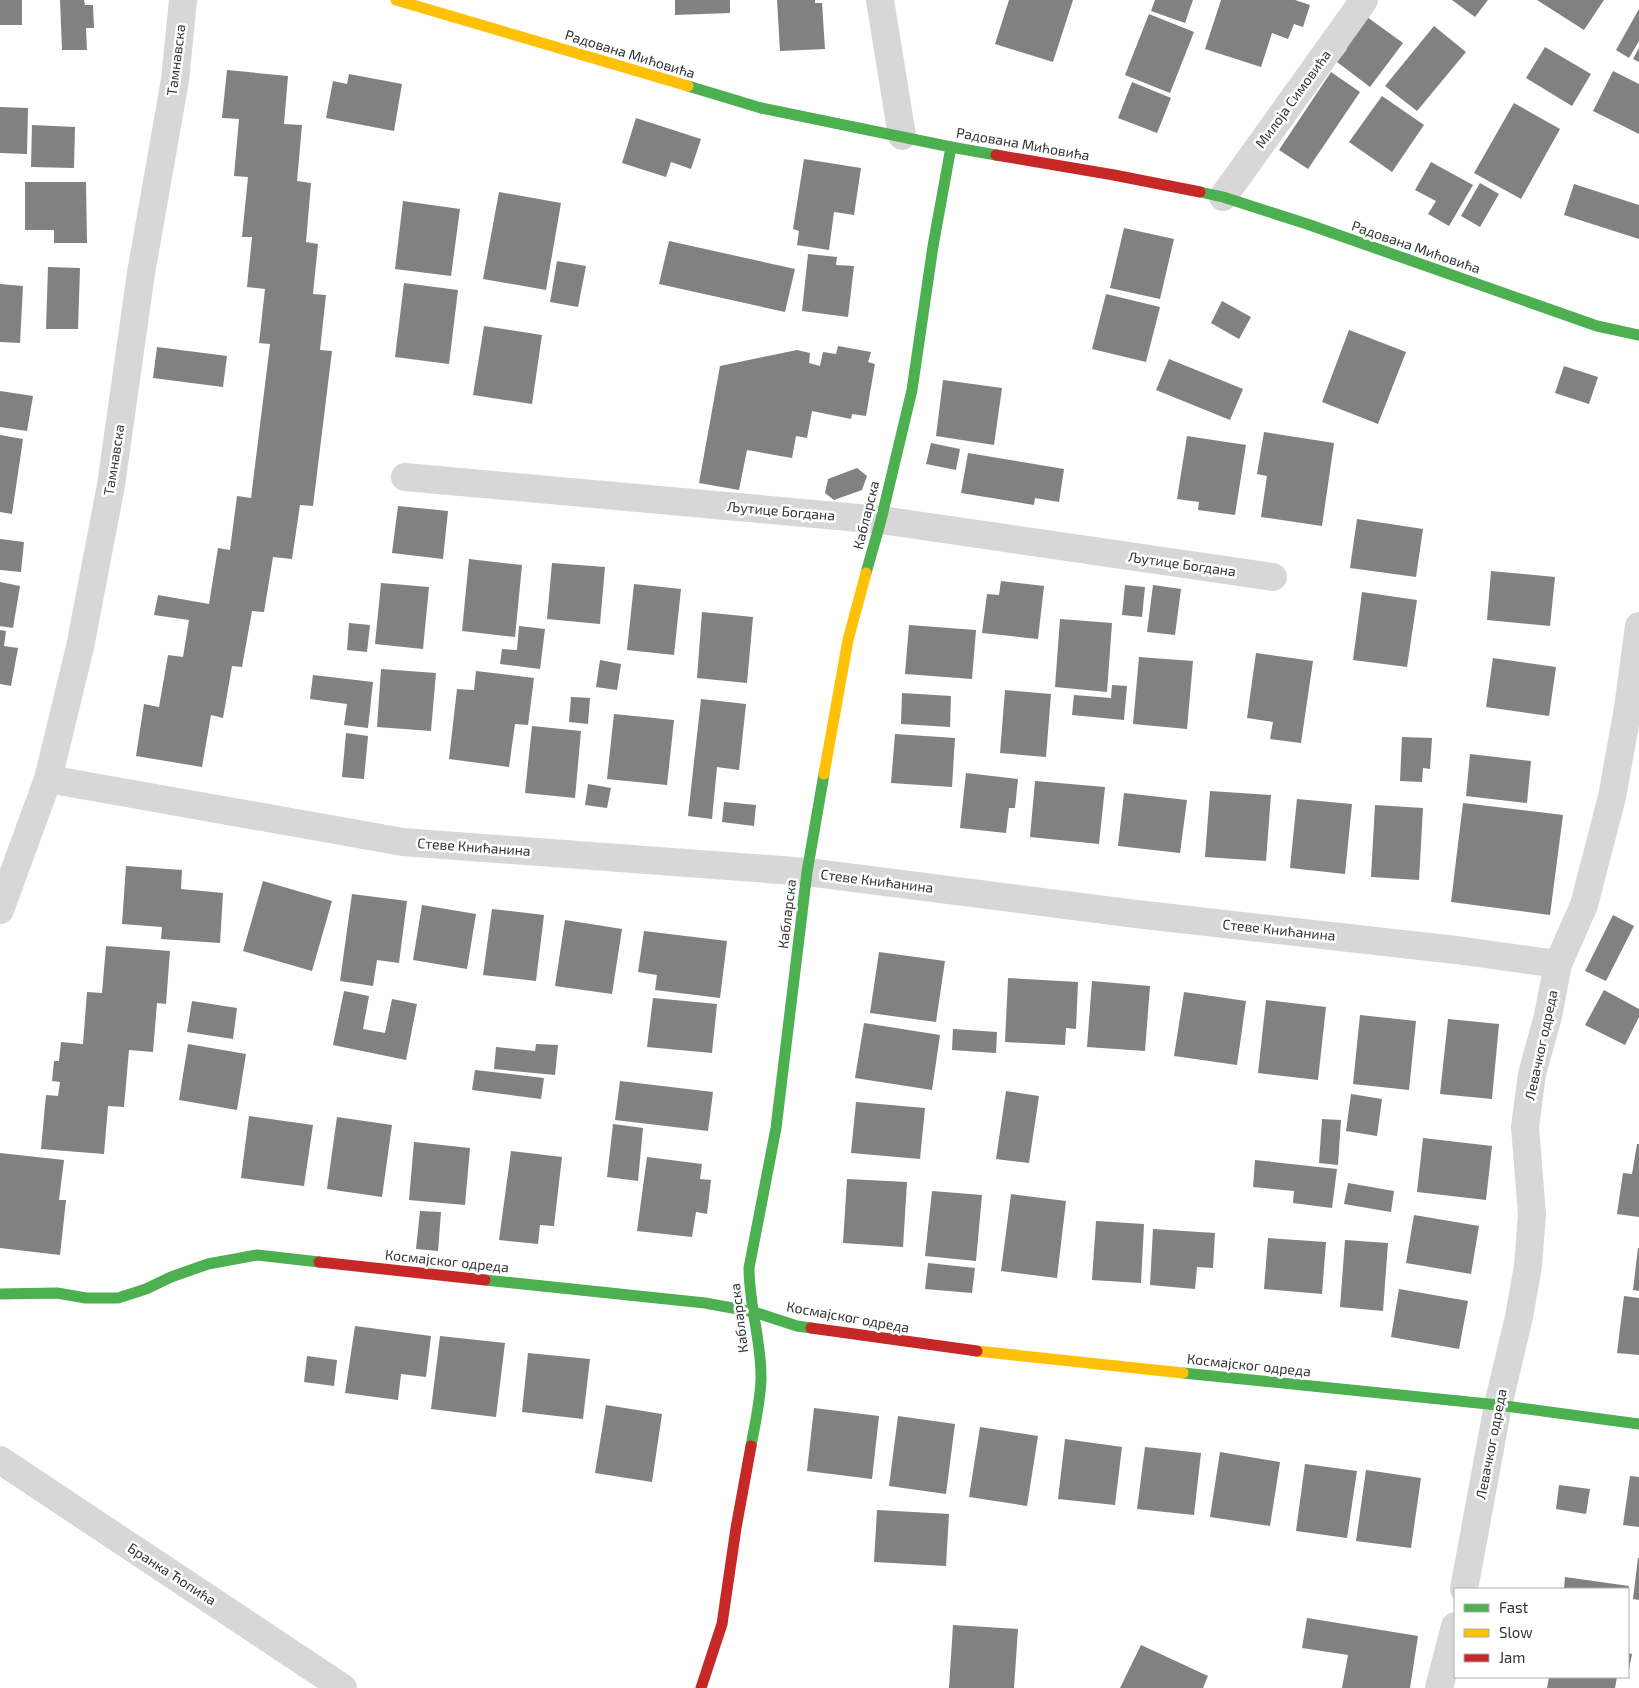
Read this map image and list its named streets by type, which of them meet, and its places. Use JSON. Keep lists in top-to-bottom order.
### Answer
{
  "streets": {
    "street": [
      "Радована Мићовића",
      "Тамнавска",
      "Милоја Симовића",
      "Љутице Богдана",
      "Кабларска",
      "Стеве Книћанина",
      "Левачког одреда",
      "Космајског одреда",
      "Бранка Ћопића"
    ]
  },
  "crossings": [
    ["Радована Мићовића", "Милоја Симовића"],
    ["Радована Мићовића", "Кабларска"],
    ["Тамнавска", "Стеве Книћанина"],
    ["Љутице Богдана", "Кабларска"],
    ["Кабларска", "Стеве Книћанина"],
    ["Кабларска", "Космајског одреда"],
    ["Стеве Книћанина", "Левачког одреда"],
    ["Левачког одреда", "Космајског одреда"]
  ],
  "legend": ["Fast", "Slow", "Jam"]
}
